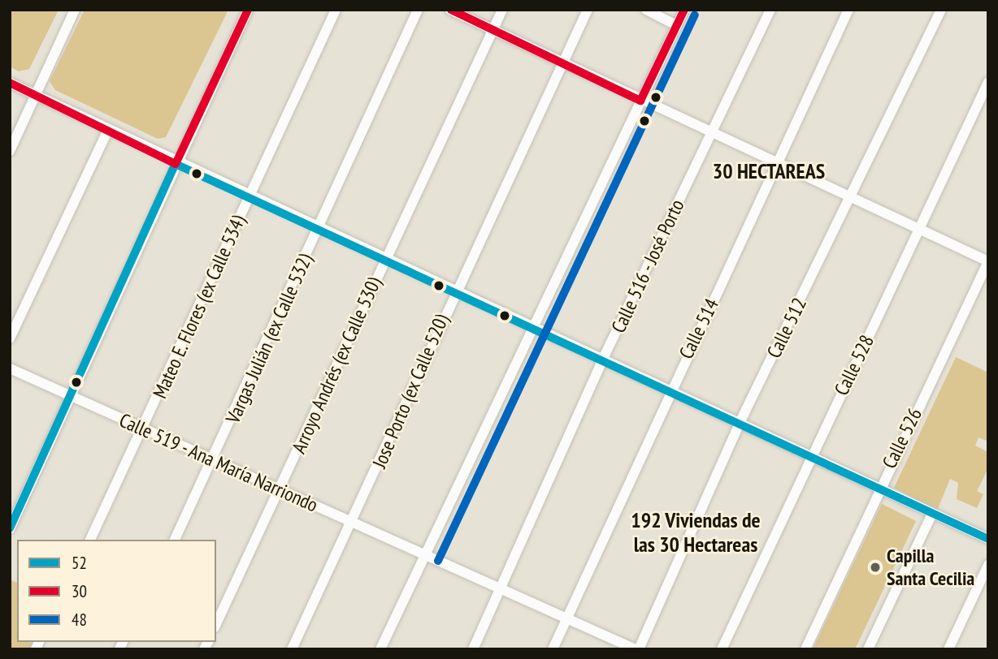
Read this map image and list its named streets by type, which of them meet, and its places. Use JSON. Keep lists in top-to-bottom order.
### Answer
{
  "streets": {
    "street": [
      "Calle 516 - José Porto",
      "Mateo E. Flores (ex Calle 534)",
      "Calle 512",
      "Calle 514",
      "Vargas Julián (ex Calle 532)",
      "Arroyo Andrés (ex Calle 530)",
      "Calle 528",
      "Jose Porto (ex Calle 520)",
      "Calle 526",
      "Calle 519 - Ana María Narriondo"
    ]
  },
  "crossings": [
    ["Calle 516 - José Porto", "Calle 519 - Ana María Narriondo"],
    ["Mateo E. Flores (ex Calle 534)", "Calle 519 - Ana María Narriondo"],
    ["Calle 512", "Calle 519 - Ana María Narriondo"],
    ["Calle 514", "Calle 519 - Ana María Narriondo"],
    ["Vargas Julián (ex Calle 532)", "Calle 519 - Ana María Narriondo"],
    ["Arroyo Andrés (ex Calle 530)", "Calle 519 - Ana María Narriondo"],
    ["Jose Porto (ex Calle 520)", "Calle 519 - Ana María Narriondo"]
  ],
  "districts": ["30 HECTAREAS", "192 Viviendas de las 30 Hectareas"],
  "places": ["Capilla Santa Cecilia"],
  "lines": ["transit line 30", "transit line 48", "transit line 52"],
  "legend": ["52", "30", "48"]
}
